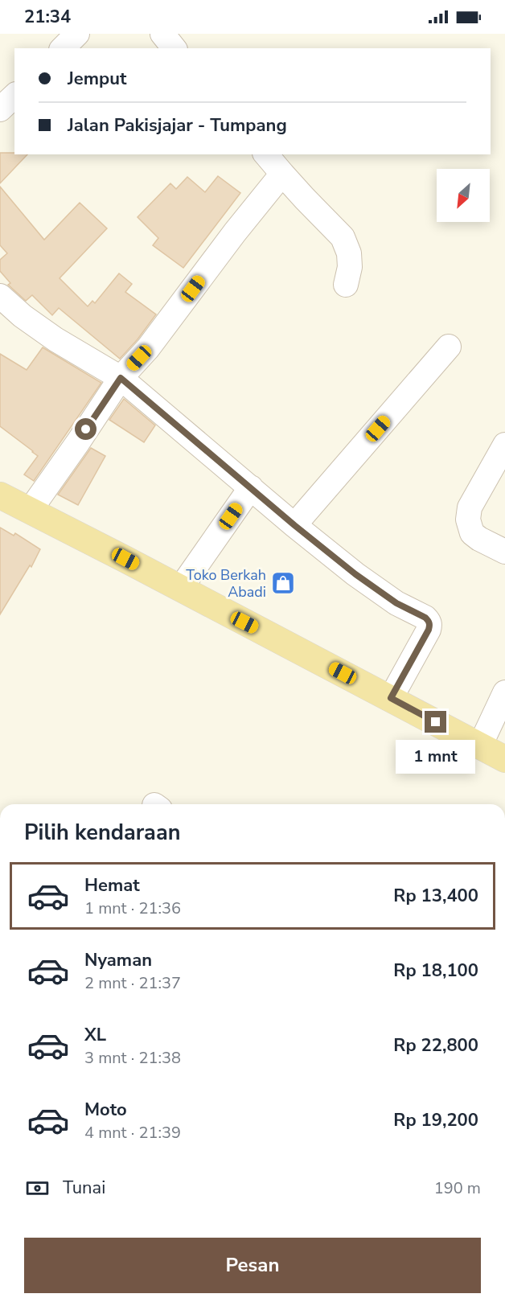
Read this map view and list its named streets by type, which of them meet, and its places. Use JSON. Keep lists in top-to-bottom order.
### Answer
{
  "places": {
    "shop": ["Toko Berkah Abadi"]
  },
  "north": "bottom left",
  "page": {
    "status": "21:34",
    "banner": ["Jemput", "Jalan Pakisjajar - Tumpang"],
    "bubble": "1 mnt",
    "heading": "Pilih kendaraan",
    "list": [
      {
        "name": "Hemat",
        "note": "1 mnt · 21:36",
        "value": "Rp 13,400"
      },
      {
        "name": "Nyaman",
        "note": "2 mnt · 21:37",
        "value": "Rp 18,100"
      },
      {
        "name": "XL",
        "note": "3 mnt · 21:38",
        "value": "Rp 22,800"
      },
      {
        "name": "Moto",
        "note": "4 mnt · 21:39",
        "value": "Rp 19,200"
      }
    ],
    "pay": ["Tunai", "190 m"],
    "buttons": "Pesan"
  }
}
